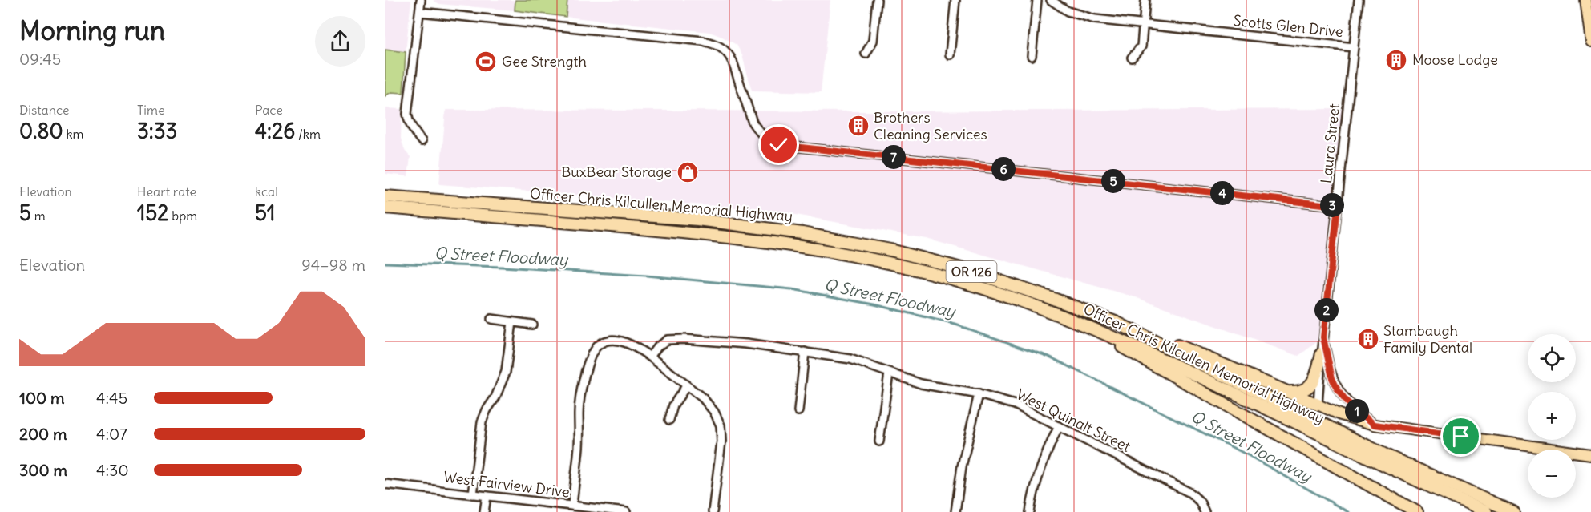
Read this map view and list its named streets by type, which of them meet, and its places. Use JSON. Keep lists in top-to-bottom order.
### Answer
{
  "streets": {
    "highway": ["Officer Chris Kilcullen Memorial Highway", "OR 126"],
    "street": [
      "Scotts Glen Drive",
      "Laura Street",
      "West Quinalt Street",
      "West Fairview Drive"
    ]
  },
  "crossings": [
    ["Scotts Glen Drive", "Laura Street"]
  ],
  "water": ["Q Street Floodway"],
  "places": {
    "building": ["Moose Lodge", "Brothers Cleaning Services", "Stambaugh Family Dental"],
    "sports": ["Gee Strength"],
    "shop": ["BuxBear Storage"]
  },
  "page": {
    "heading": ["Morning run", "09:45"],
    "stats": [
      ["Distance", "0.80 km"],
      ["Time", "3:33"],
      ["Pace", "4:26 /km"],
      ["Elevation", "5 m"],
      ["Heart rate", "152 bpm"],
      ["kcal", "51"]
    ],
    "pins": [
      "7",
      "6",
      "5",
      "4",
      "3",
      "2",
      "1"
    ],
    "chart": ["Elevation", "94–98 m"],
    "map_buttons": ["+", "−"],
    "list": [
      {
        "name": "100 m",
        "note": "4:45"
      },
      {
        "name": "200 m",
        "note": "4:07"
      },
      {
        "name": "300 m",
        "note": "4:30"
      }
    ]
  }
}
